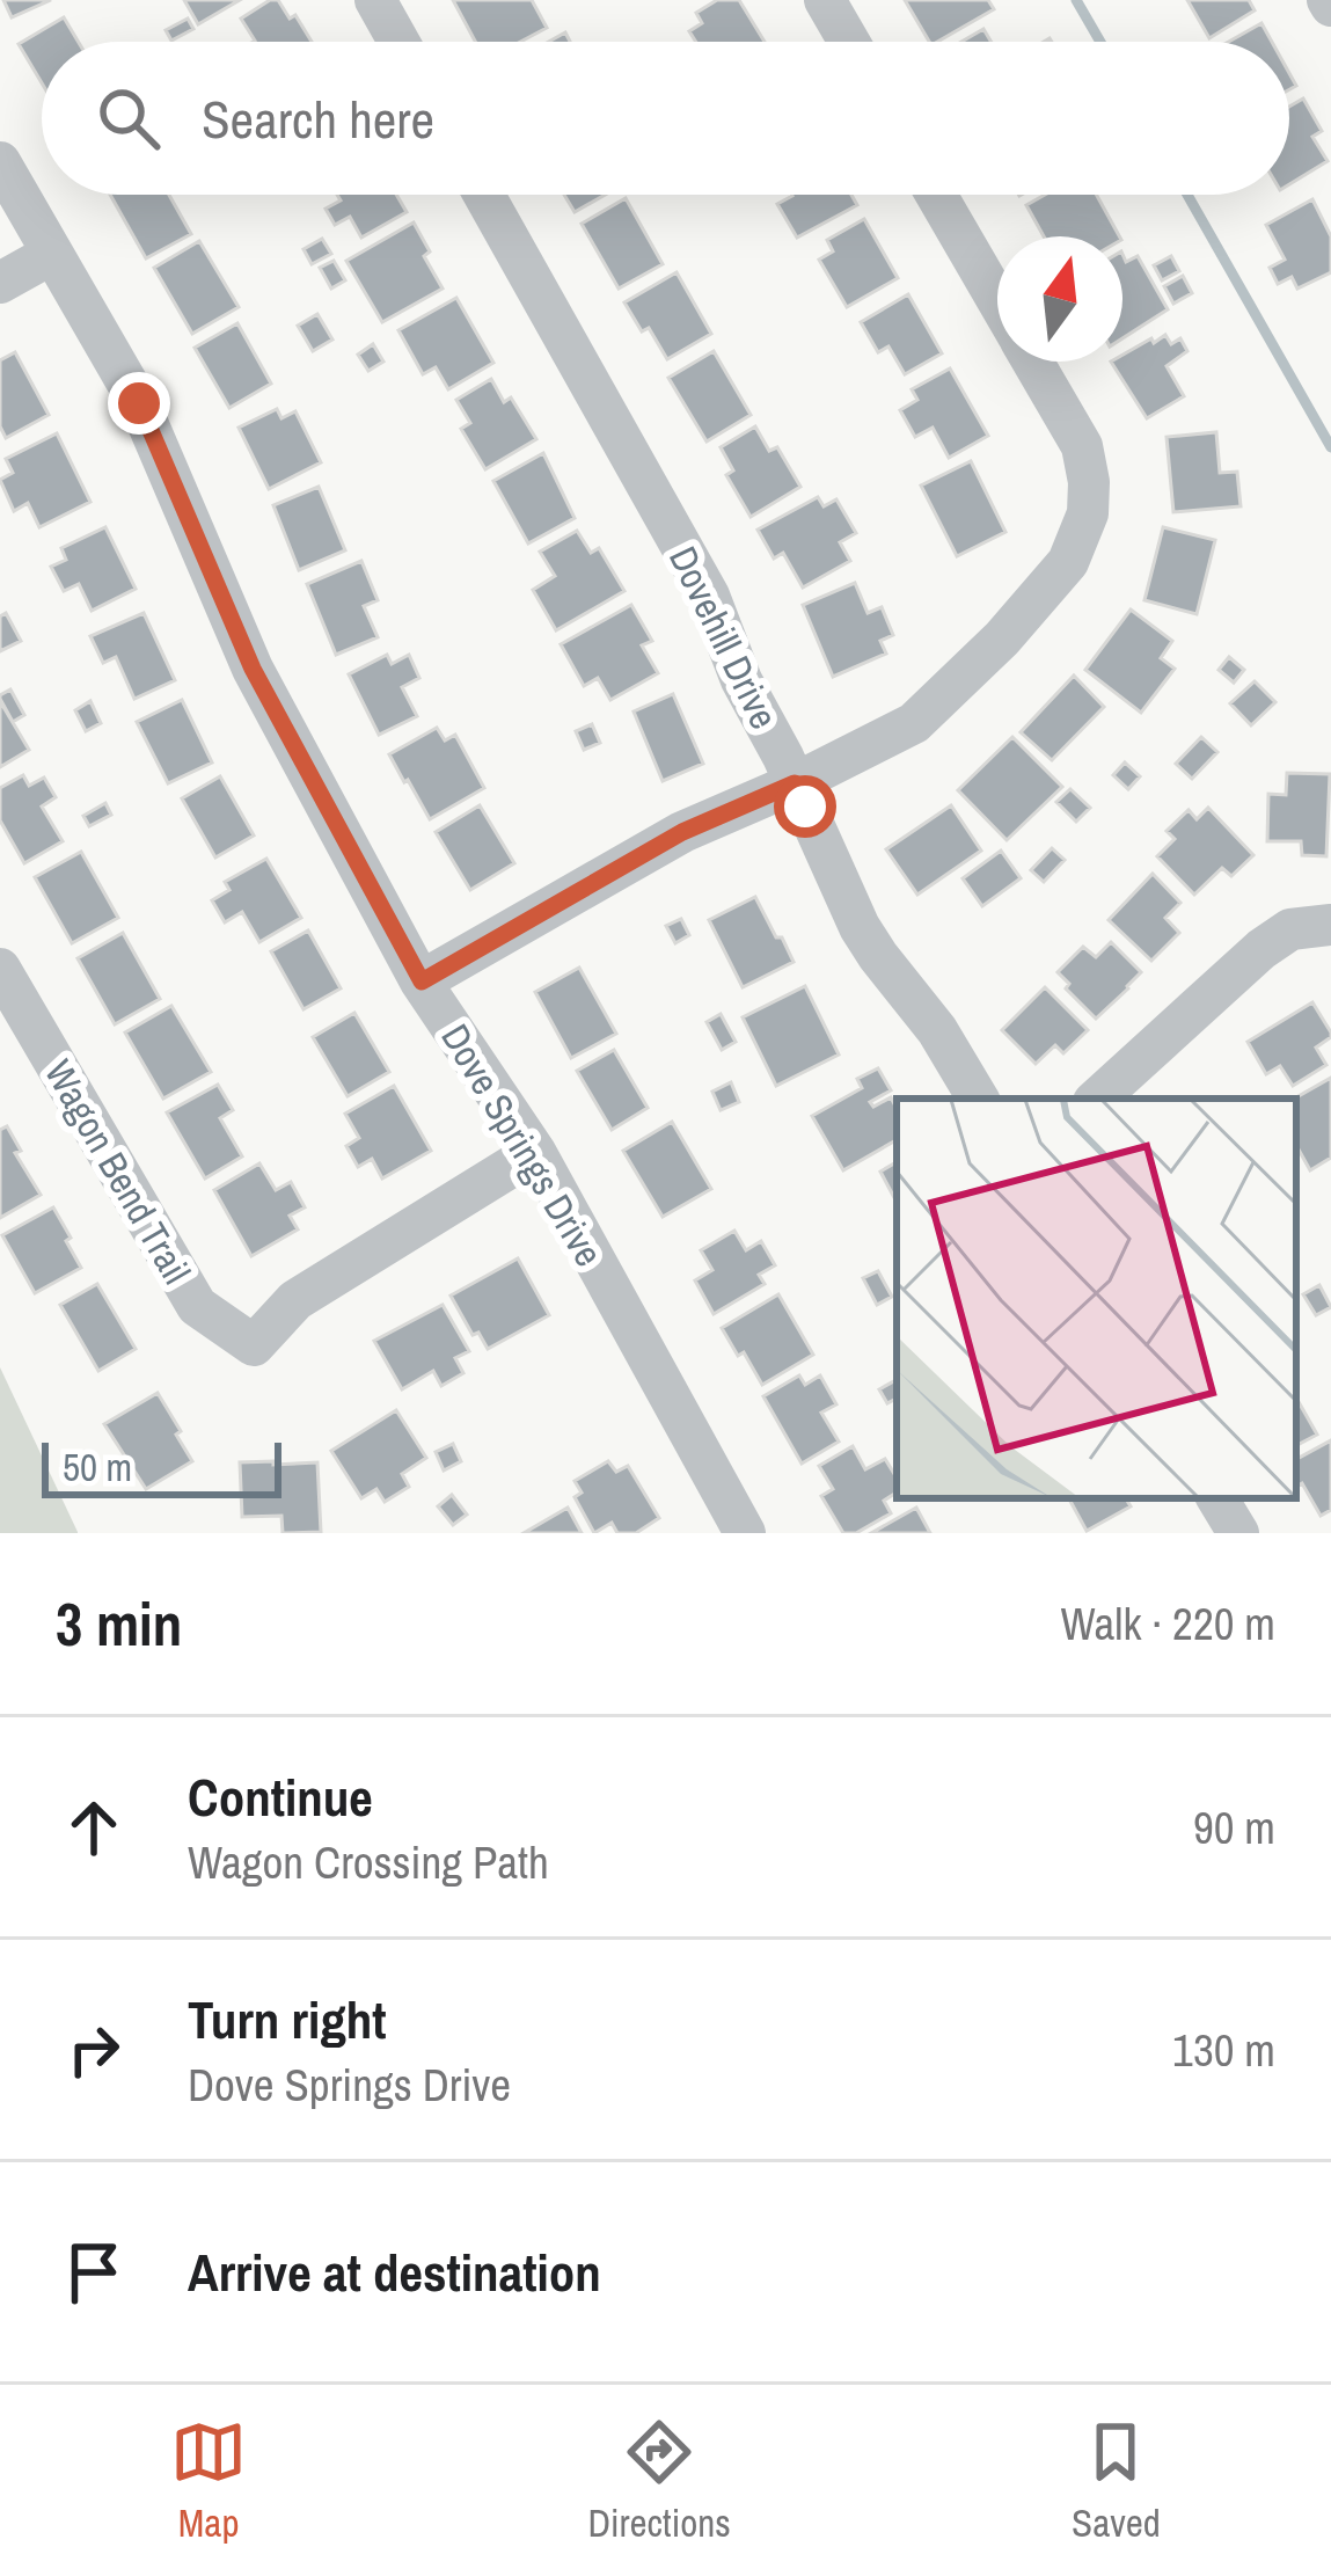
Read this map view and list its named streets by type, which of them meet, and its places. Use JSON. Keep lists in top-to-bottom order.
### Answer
{
  "streets": {
    "street": ["Dovehill Drive", "Dove Springs Drive", "Wagon Bend Trail"]
  },
  "crossings": [
    ["Dove Springs Drive", "Wagon Bend Trail"]
  ],
  "scale_bar": "50 m",
  "north": "top",
  "page": {
    "search": "Search here",
    "scale": "50 m",
    "heading": ["3 min", "Walk · 220 m"],
    "list": [
      ["Continue", "Wagon Crossing Path", "90 m"],
      ["Turn right", "Dove Springs Drive", "130 m"],
      "Arrive at destination"
    ],
    "nav": ["Map", "Directions", "Saved"]
  }
}
